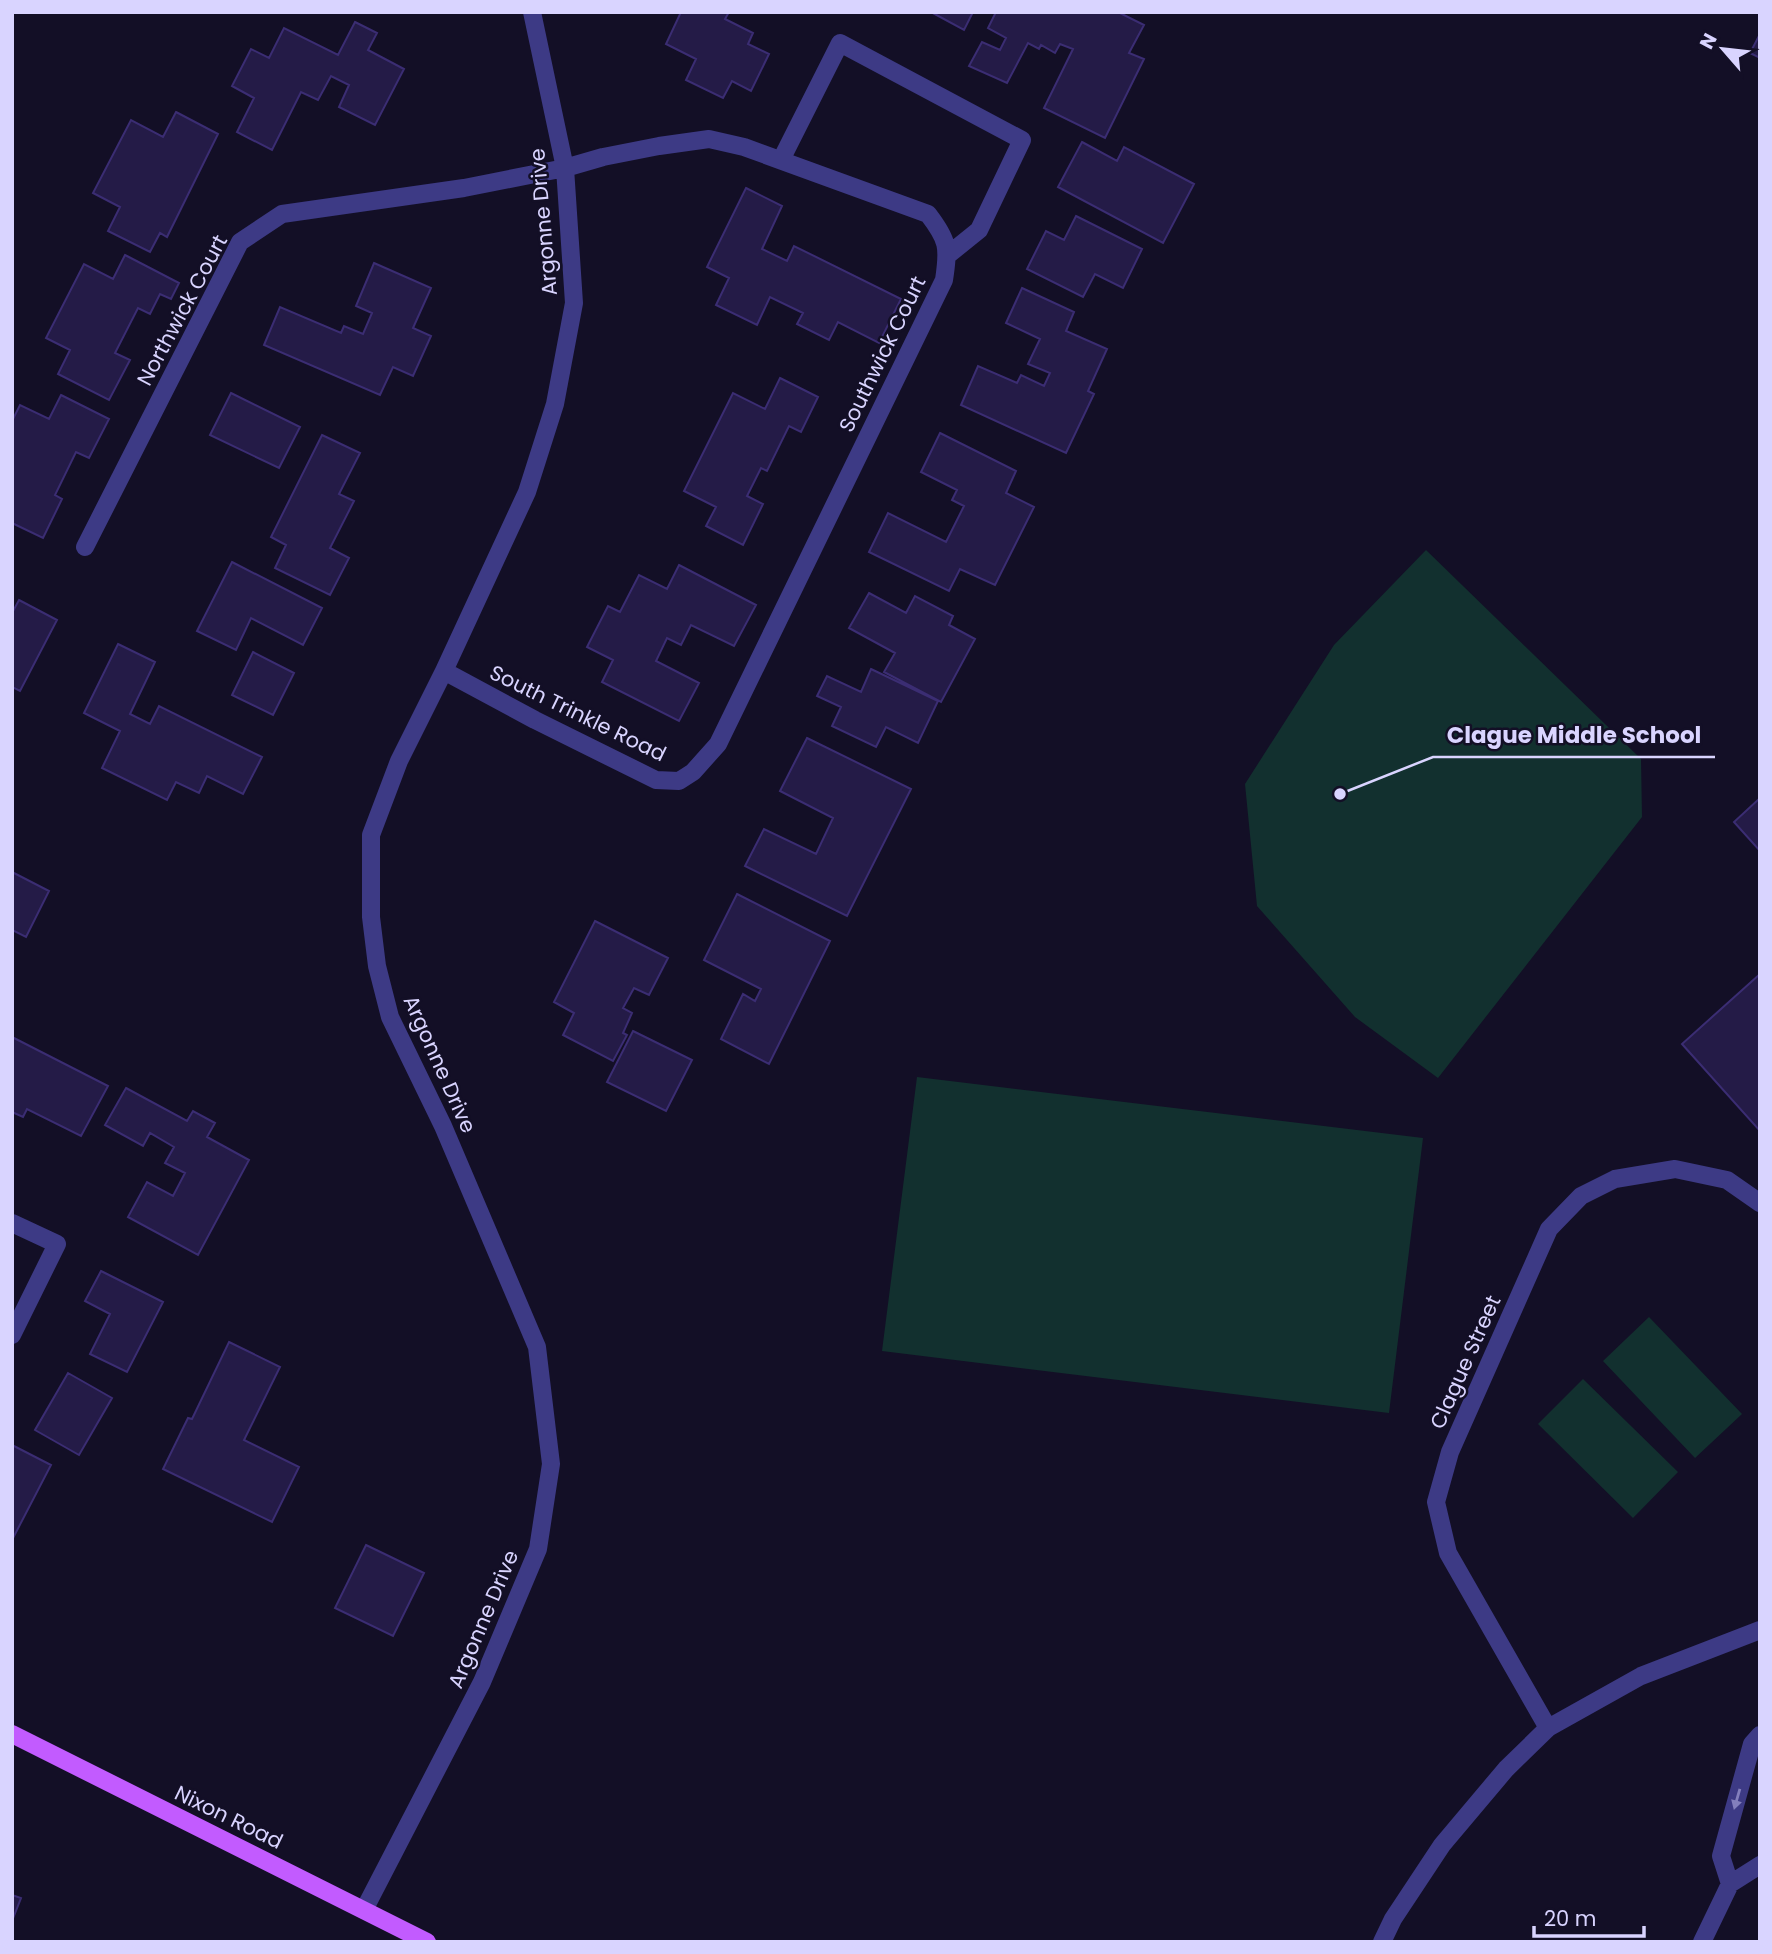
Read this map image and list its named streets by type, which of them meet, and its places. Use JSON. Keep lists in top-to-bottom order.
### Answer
{
  "streets": {
    "main road": ["Nixon Road"],
    "street": [
      "Argonne Drive",
      "Northwick Court",
      "Southwick Court",
      "South Trinkle Road",
      "Clague Street"
    ]
  },
  "crossings": [
    ["Argonne Drive", "Northwick Court"],
    ["Argonne Drive", "South Trinkle Road"],
    ["Argonne Drive", "Nixon Road"],
    ["Southwick Court", "South Trinkle Road"]
  ],
  "places": ["Clague Middle School"],
  "scale_bar": "20 m",
  "north": "top left"
}
